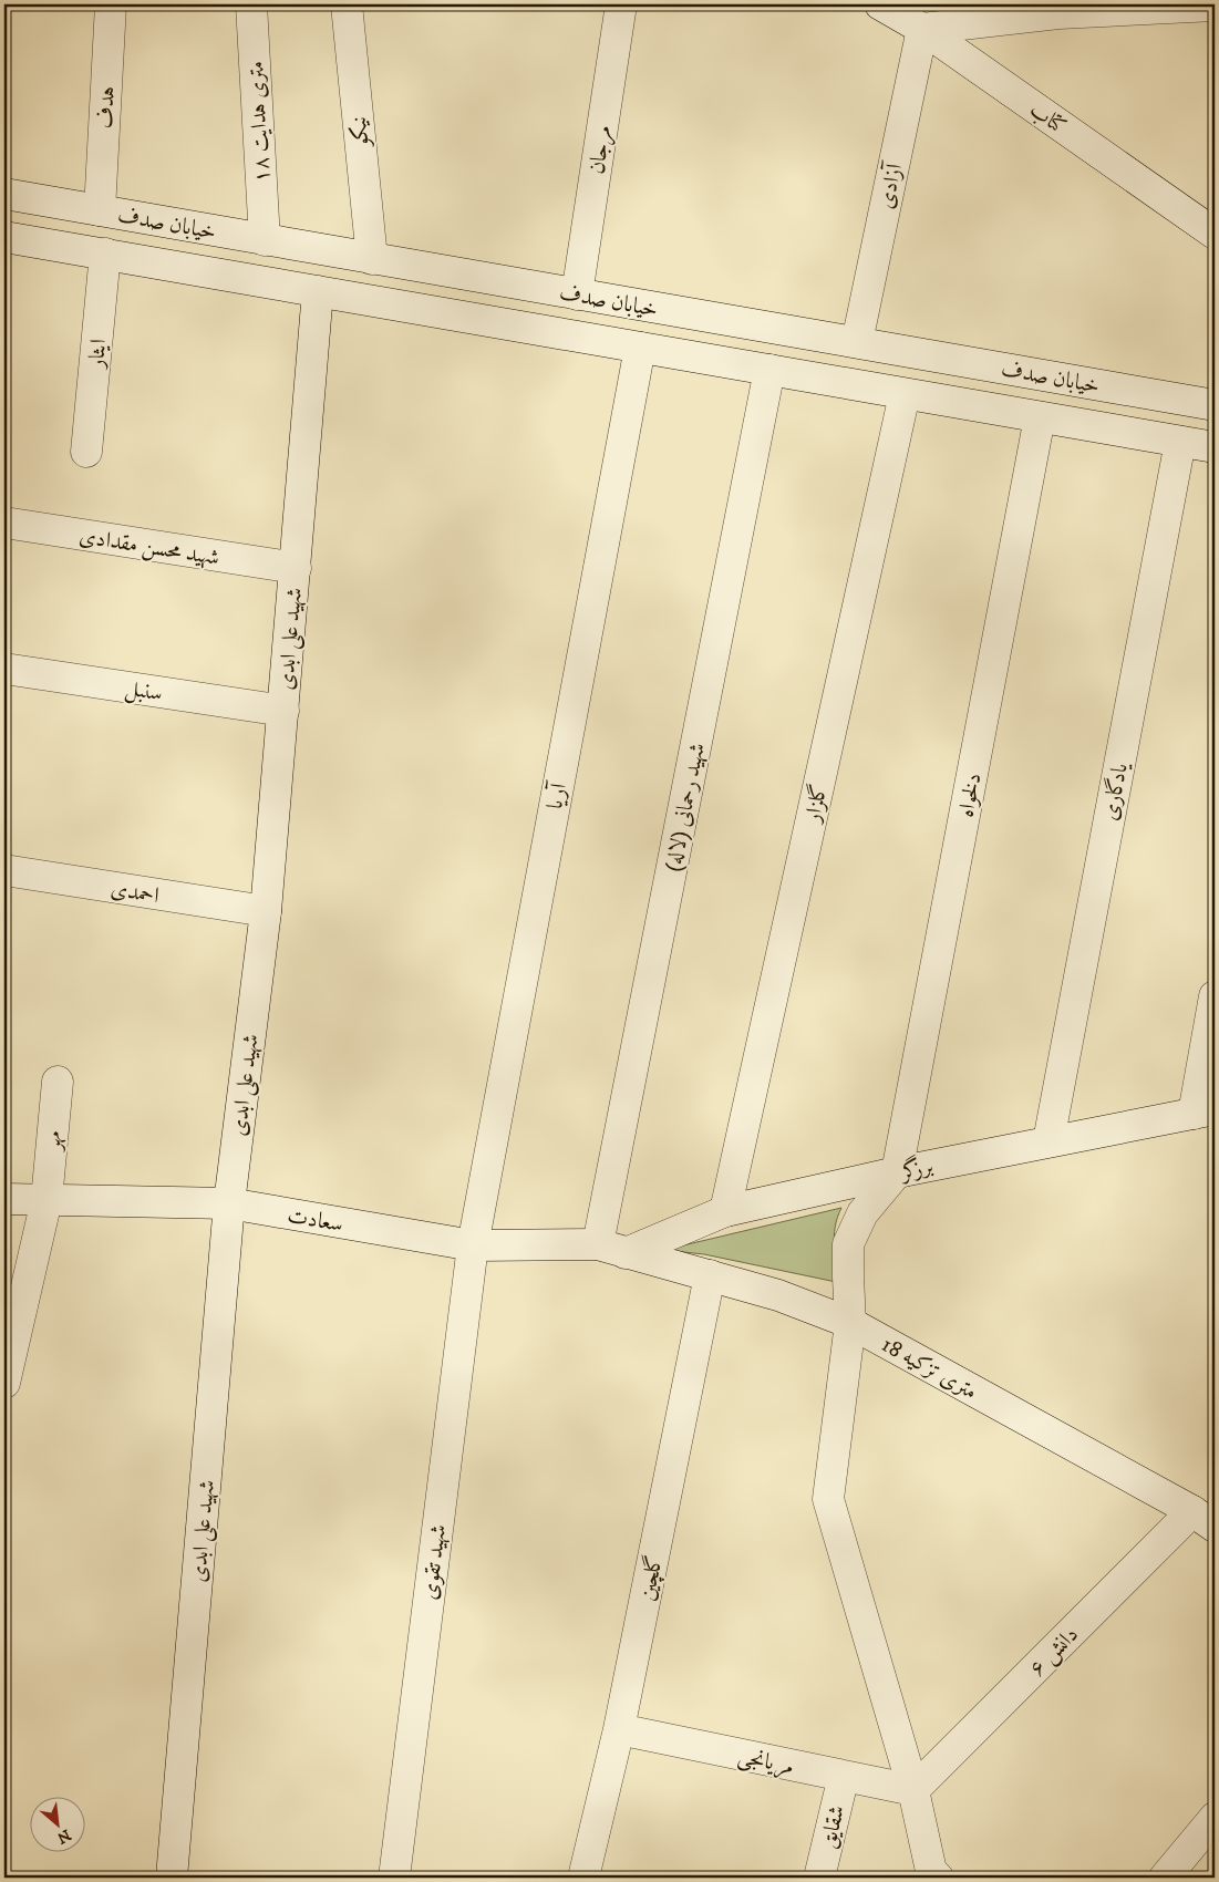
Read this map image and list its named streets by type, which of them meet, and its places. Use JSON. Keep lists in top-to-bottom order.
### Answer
{
  "streets": {
    "street": [
      "هدف",
      "کتاب",
      "۱۸ متری هدایت",
      "نیکو",
      "مرجان",
      "آزادی",
      "خیابان صدف",
      "ایثار",
      "شهید محسن مقدادی",
      "شهید علی ابدی",
      "سنبل",
      "یادگاری",
      "دلخواه",
      "آریا",
      "گلزار",
      "شهید رحمانی (لاله)",
      "احمدی",
      "مهر",
      "برزگر",
      "سعادت",
      "18 متری تزکیه",
      "شهید تقوی",
      "گلچین",
      "دانش ۶",
      "مریانجی",
      "شقایق"
    ]
  },
  "crossings": [
    ["هدف", "خیابان صدف"],
    ["کتاب", "آزادی"],
    ["۱۸ متری هدایت", "خیابان صدف"],
    ["نیکو", "خیابان صدف"],
    ["مرجان", "خیابان صدف"],
    ["آزادی", "خیابان صدف"],
    ["خیابان صدف", "ایثار"],
    ["خیابان صدف", "شهید علی ابدی"],
    ["خیابان صدف", "یادگاری"],
    ["خیابان صدف", "دلخواه"],
    ["خیابان صدف", "آریا"],
    ["خیابان صدف", "گلزار"],
    ["خیابان صدف", "شهید رحمانی (لاله)"],
    ["شهید محسن مقدادی", "شهید علی ابدی"],
    ["شهید علی ابدی", "سنبل"],
    ["شهید علی ابدی", "احمدی"],
    ["شهید علی ابدی", "سعادت"],
    ["یادگاری", "برزگر"],
    ["دلخواه", "برزگر"],
    ["آریا", "سعادت"],
    ["آریا", "شهید تقوی"],
    ["گلزار", "برزگر"],
    ["شهید رحمانی (لاله)", "برزگر"],
    ["شهید رحمانی (لاله)", "سعادت"],
    ["شهید رحمانی (لاله)", "18 متری تزکیه"],
    ["مهر", "سعادت"],
    ["برزگر", "سعادت"],
    ["برزگر", "18 متری تزکیه"],
    ["سعادت", "18 متری تزکیه"],
    ["سعادت", "شهید تقوی"],
    ["18 متری تزکیه", "گلچین"],
    ["18 متری تزکیه", "دانش ۶"],
    ["گلچین", "مریانجی"],
    ["دانش ۶", "مریانجی"],
    ["مریانجی", "شقایق"]
  ],
  "north": "bottom right"
}
